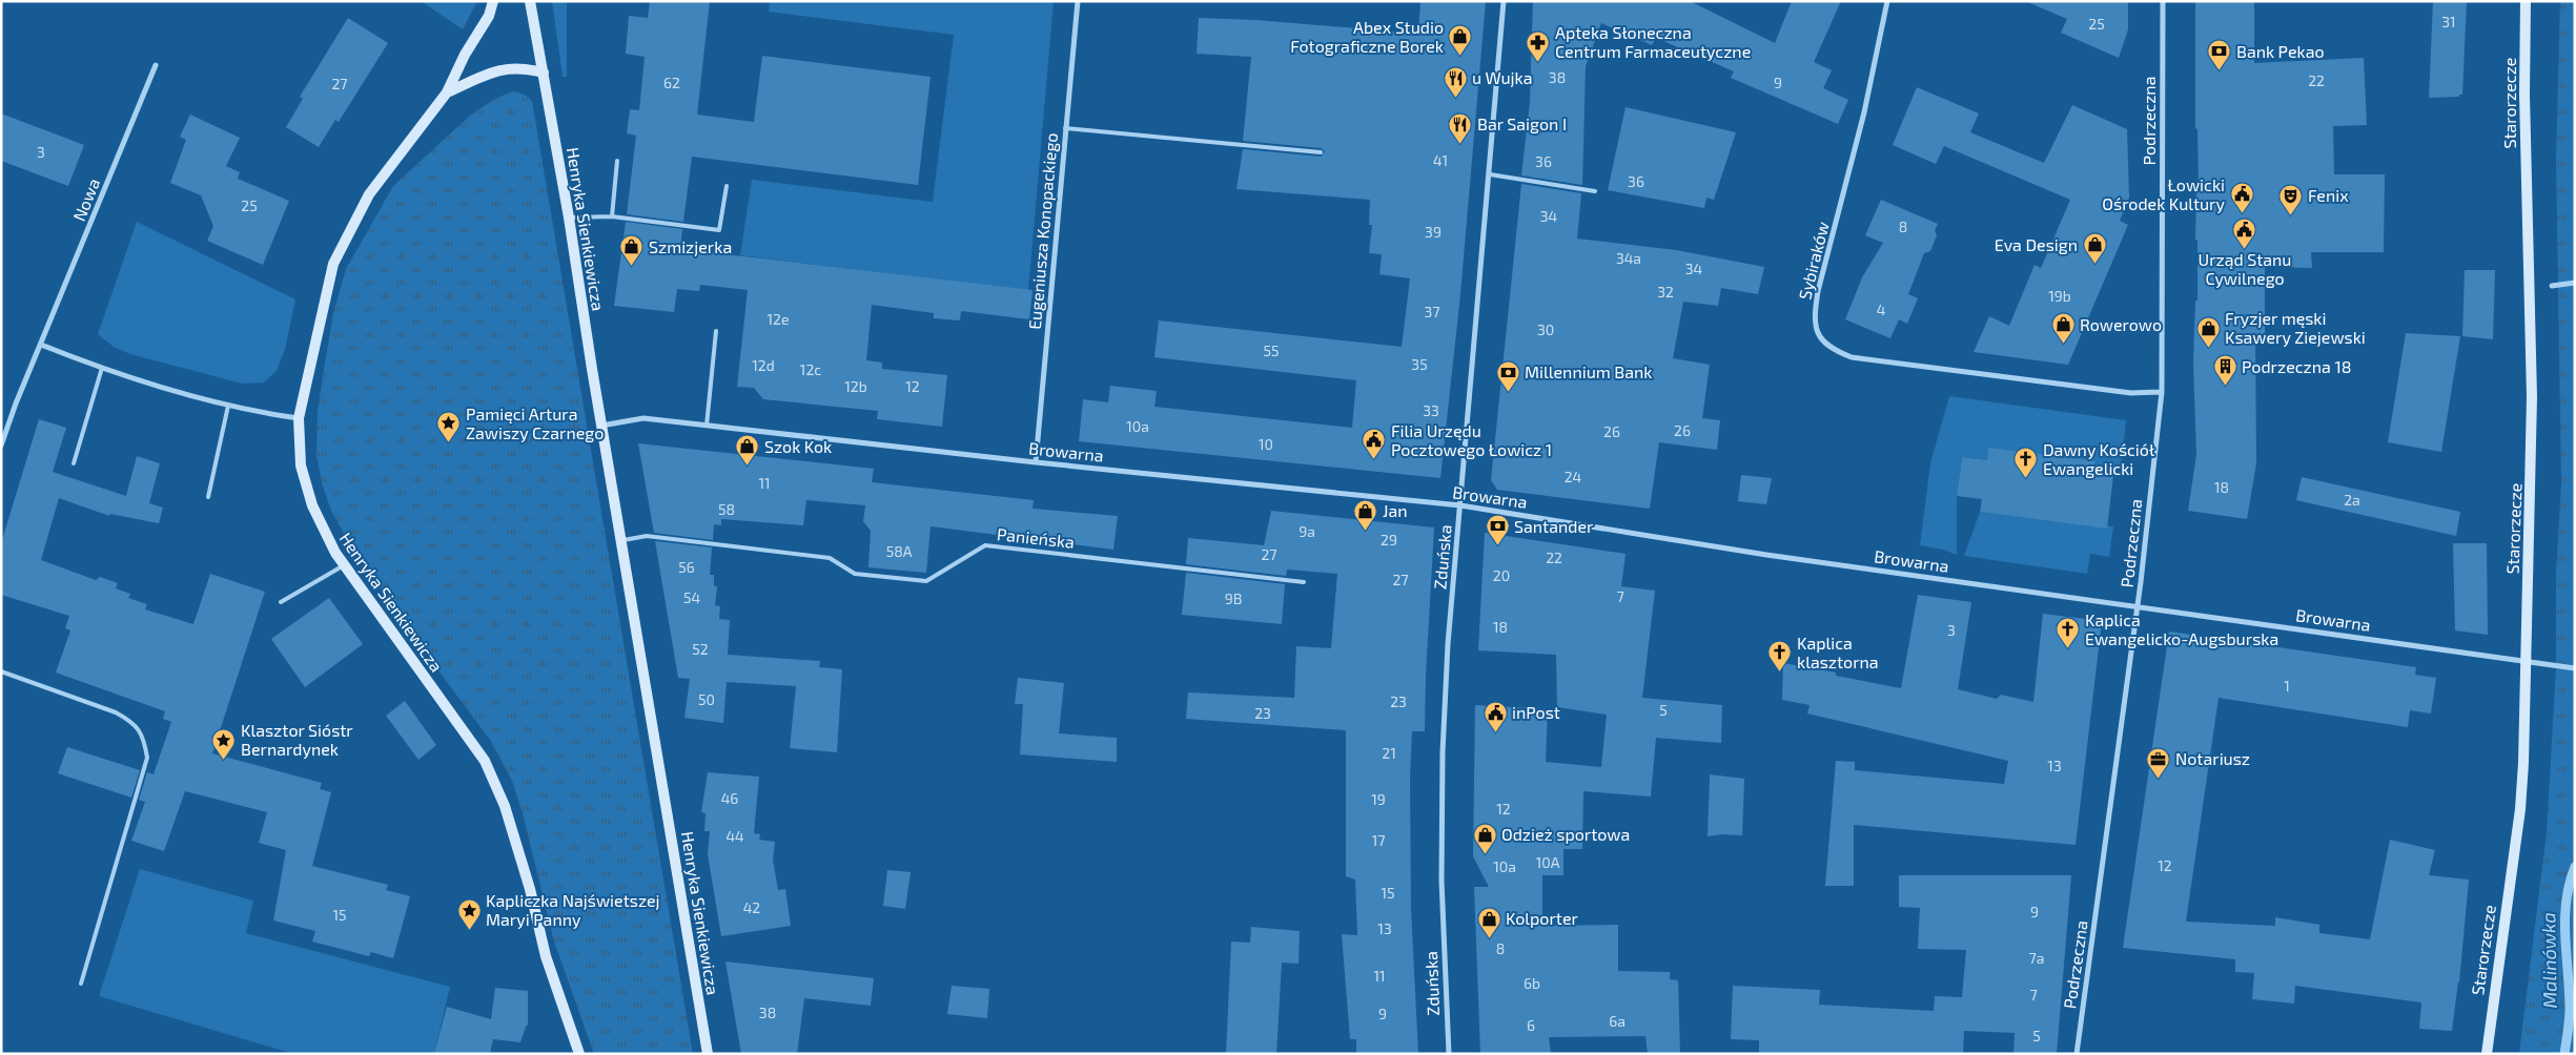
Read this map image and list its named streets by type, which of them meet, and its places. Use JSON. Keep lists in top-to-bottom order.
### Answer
{
  "streets": {
    "street": [
      "Starorzecze",
      "Podrzeczna",
      "Nowa",
      "Henryka Sienkiewicza",
      "Eugeniusza Konopackiego",
      "Sybiraków",
      "Browarna",
      "Zduńska"
    ],
    "lane": ["Panieńska"]
  },
  "crossings": [
    ["Starorzecze", "Browarna"],
    ["Podrzeczna", "Sybiraków"],
    ["Podrzeczna", "Browarna"],
    ["Henryka Sienkiewicza", "Browarna"],
    ["Henryka Sienkiewicza", "Panieńska"],
    ["Eugeniusza Konopackiego", "Browarna"],
    ["Browarna", "Zduńska"]
  ],
  "water": ["Malinówka"],
  "places": {
    "shop": [
      "Abex Studio Fotograficzne Borek",
      "Eva Design",
      "Szmizjerka",
      "Rowerowo",
      "Fryzjer męski Ksawery Ziejewski",
      "Szok Kok",
      "Jan",
      "Odzież sportowa",
      "Kolporter"
    ],
    "pharmacy": ["Apteka Słoneczna Centrum Farmaceutyczne"],
    "bank": ["Bank Pekao", "Millennium Bank", "Santander"],
    "restaurant": ["u Wujka", "Bar Saigon I"],
    "public building": [
      "Łowicki Ośrodek Kultury",
      "Urząd Stanu Cywilnego",
      "Filia Urzędu Pocztowego Łowicz 1",
      "inPost"
    ],
    "theatre": ["Fenix"],
    "building": ["Podrzeczna 18"],
    "place": ["Pamięci Artura Zawiszy Czarnego", "Klasztor Sióstr Bernardynek", "Kapliczka Najświetszej Maryi Panny"],
    "church": ["Dawny Kościół Ewangelicki", "Kaplica Ewangelicko-Augsburska", "Kaplica klasztorna"],
    "office": ["Notariusz"]
  },
  "house_numbers": [
    "31",
    "25",
    "38",
    "22",
    "62",
    "9",
    "27",
    "3",
    "41",
    "36",
    "36",
    "25",
    "34",
    "8",
    "39",
    "34a",
    "34",
    "32",
    "19b",
    "4",
    "37",
    "12e",
    "30",
    "55",
    "35",
    "12d",
    "12c",
    "12b",
    "12",
    "33",
    "10a",
    "26",
    "26",
    "10",
    "24",
    "11",
    "18",
    "2a",
    "58",
    "9a",
    "29",
    "58A",
    "27",
    "22",
    "56",
    "20",
    "27",
    "7",
    "54",
    "9B",
    "18",
    "3",
    "52",
    "1",
    "50",
    "23",
    "5",
    "23",
    "21",
    "13",
    "46",
    "19",
    "12",
    "44",
    "17",
    "10A",
    "12",
    "10a",
    "15",
    "42",
    "9",
    "15",
    "13",
    "8",
    "7a",
    "11",
    "6b",
    "7",
    "38",
    "9",
    "6a",
    "6",
    "5"
  ]
}
